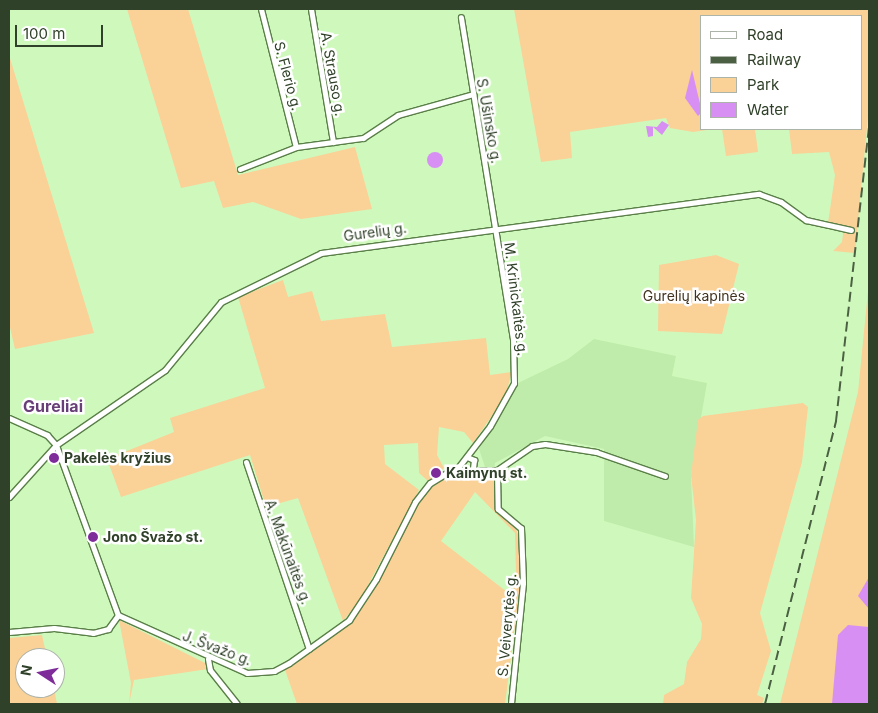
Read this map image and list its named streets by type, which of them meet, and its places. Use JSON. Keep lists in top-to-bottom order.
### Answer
{
  "streets": {
    "street": [
      "A. Strauso g.",
      "S. Flerio g.",
      "S. Ušinsko g.",
      "Gurelių g.",
      "M. Krinickaitės g.",
      "A. Makūnaitės g.",
      "S. Veiverytės g.",
      "J. Švažo g."
    ]
  },
  "crossings": [
    ["S. Ušinsko g.", "Gurelių g."],
    ["S. Ušinsko g.", "M. Krinickaitės g."],
    ["Gurelių g.", "M. Krinickaitės g."],
    ["M. Krinickaitės g.", "J. Švažo g."],
    ["A. Makūnaitės g.", "J. Švažo g."],
    ["S. Veiverytės g.", "J. Švažo g."]
  ],
  "districts": ["Gureliai"],
  "parks": ["Gurelių kapinės"],
  "places": ["Pakelės kryžius", "Kaimynų st.", "Jono Švažo st."],
  "legend": [
    "Road",
    "Railway",
    "Park",
    "Water"
  ],
  "scale_bar": "100 m",
  "north": "left"
}
